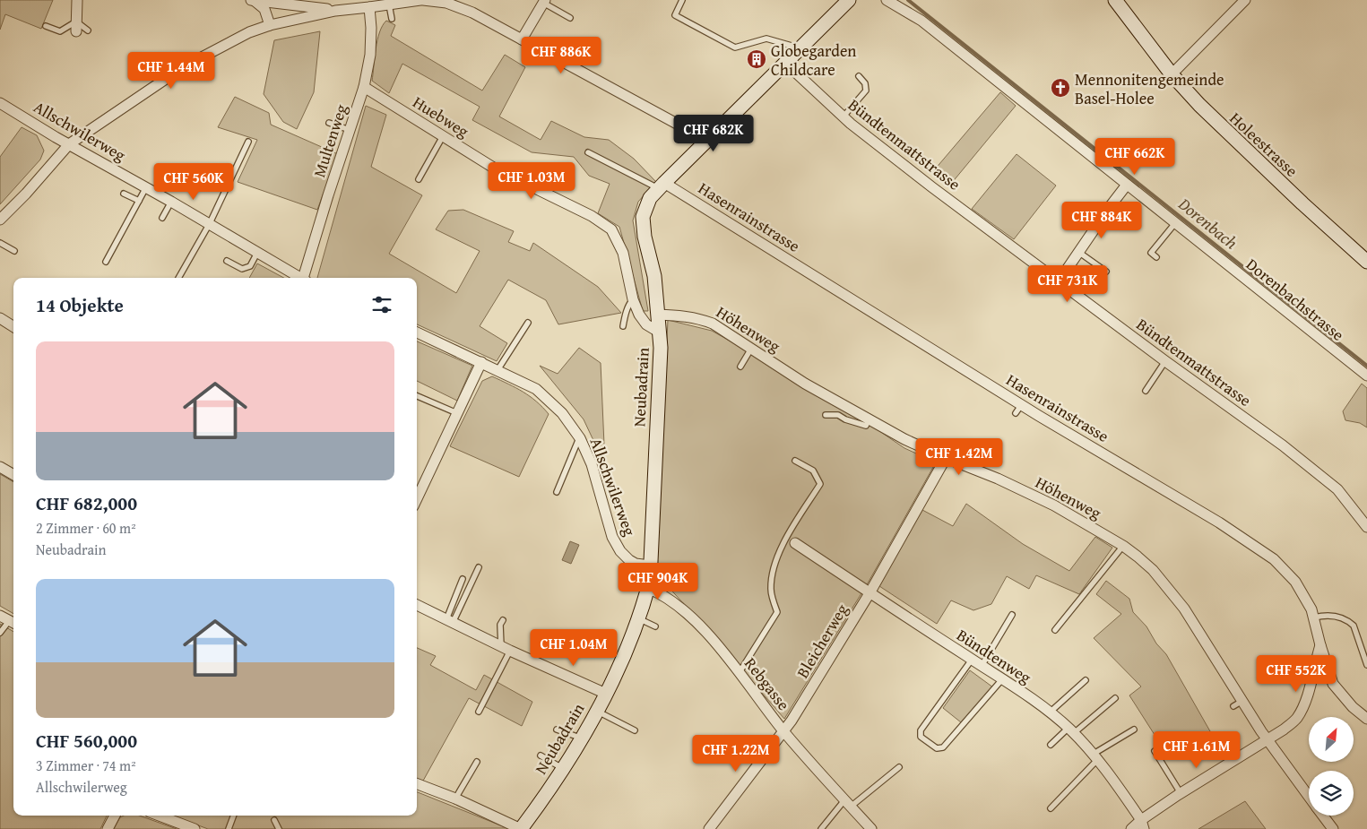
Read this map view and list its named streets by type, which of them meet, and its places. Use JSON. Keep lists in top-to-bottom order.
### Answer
{
  "streets": {
    "street": [
      "Huebweg",
      "Allschwilerweg",
      "Multenweg",
      "Bündtenmattstrasse",
      "Holeestrasse",
      "Hasenrainstrasse",
      "Dorenbachstrasse",
      "Höhenweg",
      "Neubadrain",
      "Bleicherweg",
      "Bündtenweg",
      "Rebgasse"
    ]
  },
  "crossings": [
    ["Huebweg", "Multenweg"],
    ["Huebweg", "Neubadrain"],
    ["Allschwilerweg", "Neubadrain"],
    ["Bündtenmattstrasse", "Neubadrain"],
    ["Hasenrainstrasse", "Neubadrain"],
    ["Höhenweg", "Neubadrain"],
    ["Höhenweg", "Bleicherweg"],
    ["Neubadrain", "Rebgasse"],
    ["Bleicherweg", "Bündtenweg"],
    ["Bleicherweg", "Rebgasse"]
  ],
  "water": ["Dorenbach"],
  "places": {
    "building": ["Globegarden Childcare"],
    "church": ["Mennonitengemeinde Basel-Holee"]
  },
  "north": "top right",
  "page": {
    "price": [
      "CHF 886K",
      "CHF 1.44M",
      "CHF 682K",
      "CHF 662K",
      "CHF 1.03M",
      "CHF 560K",
      "CHF 884K",
      "CHF 731K",
      "CHF 1.42M",
      "CHF 904K",
      "CHF 1.04M",
      "CHF 552K",
      "CHF 1.61M",
      "CHF 1.22M"
    ],
    "heading": "14 Objekte",
    "list": [
      {
        "name": "CHF 682,000",
        "note": "2 Zimmer · 60 m² · Neubadrain"
      },
      {
        "name": "CHF 560,000",
        "note": "3 Zimmer · 74 m² · Allschwilerweg"
      }
    ]
  }
}
